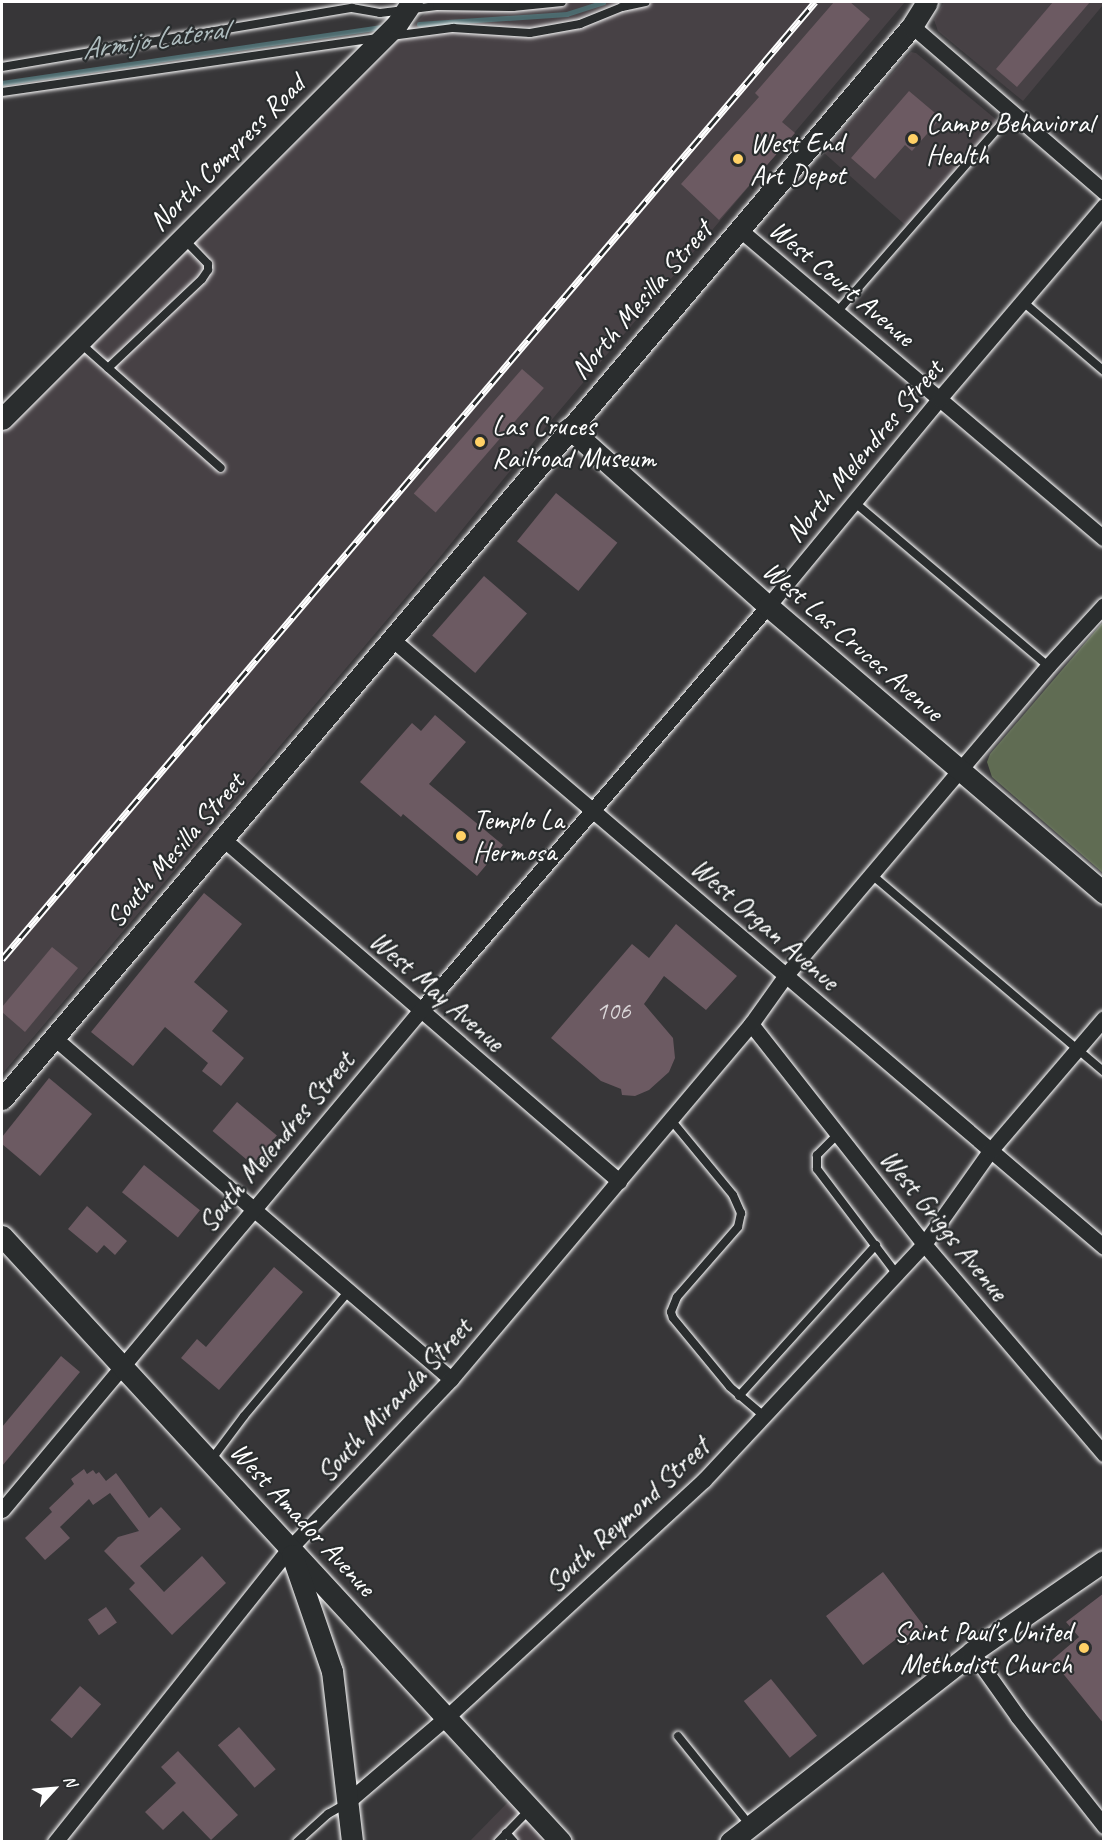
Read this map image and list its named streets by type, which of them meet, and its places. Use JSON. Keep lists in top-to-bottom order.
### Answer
{
  "streets": {
    "street": [
      "North Compress Road",
      "West Court Avenue",
      "North Mesilla Street",
      "North Melendres Street",
      "West Las Cruces Avenue",
      "South Mesilla Street",
      "West Organ Avenue",
      "West May Avenue",
      "South Melendres Street",
      "West Griggs Avenue",
      "South Miranda Street",
      "South Reymond Street",
      "West Amador Avenue"
    ]
  },
  "crossings": [
    ["West Court Avenue", "North Mesilla Street"],
    ["West Court Avenue", "North Melendres Street"],
    ["North Mesilla Street", "West Las Cruces Avenue"],
    ["North Mesilla Street", "South Mesilla Street"],
    ["North Mesilla Street", "West Organ Avenue"],
    ["North Melendres Street", "West Las Cruces Avenue"],
    ["North Melendres Street", "West Organ Avenue"],
    ["North Melendres Street", "South Melendres Street"],
    ["West Las Cruces Avenue", "South Miranda Street"],
    ["South Mesilla Street", "West Organ Avenue"],
    ["South Mesilla Street", "West May Avenue"],
    ["West Organ Avenue", "South Melendres Street"],
    ["West Organ Avenue", "South Miranda Street"],
    ["West Organ Avenue", "South Reymond Street"],
    ["West May Avenue", "South Melendres Street"],
    ["West May Avenue", "South Miranda Street"],
    ["South Melendres Street", "West Amador Avenue"],
    ["West Griggs Avenue", "South Miranda Street"],
    ["West Griggs Avenue", "South Reymond Street"],
    ["South Miranda Street", "West Amador Avenue"],
    ["South Reymond Street", "West Amador Avenue"]
  ],
  "water": ["Armijo Lateral"],
  "places": [
    "Campo Behavioral Health",
    "West End Art Depot",
    "Las Cruces Railroad Museum",
    "Templo La Hermosa",
    "Saint Paul's United Methodist Church"
  ],
  "house_numbers": ["106"],
  "north": "top right"
}
